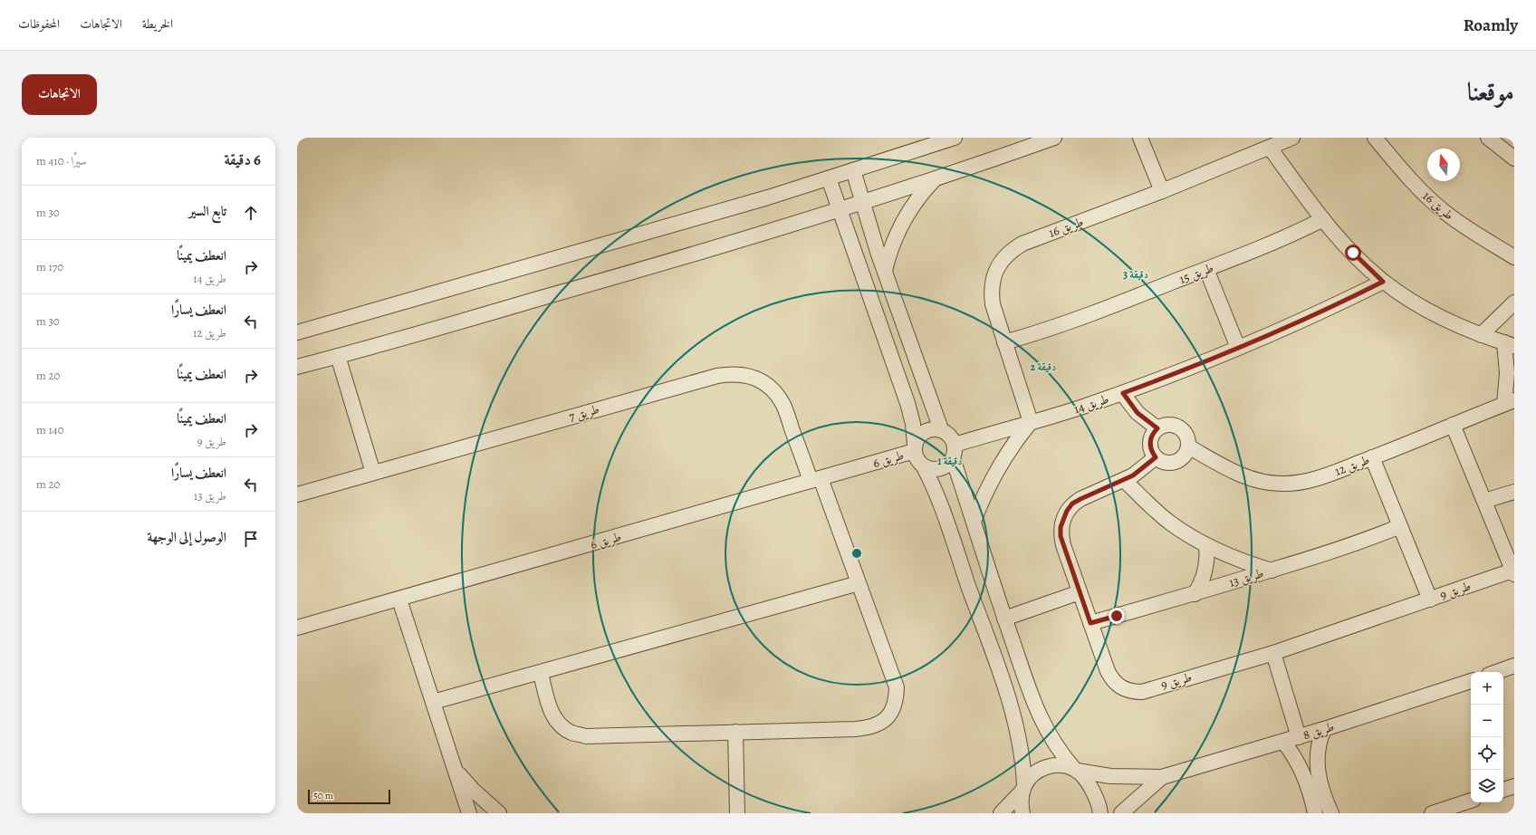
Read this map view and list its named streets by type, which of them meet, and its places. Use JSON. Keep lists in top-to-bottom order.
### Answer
{
  "streets": {
    "street": [
      "طريق 16",
      "طريق 15",
      "طريق 14",
      "طريق 7",
      "طريق 6",
      "طريق 12",
      "طريق 13",
      "طريق 9",
      "طريق 8"
    ]
  },
  "crossings": [
    ["طريق 16", "طريق 15"],
    ["طريق 16", "طريق 14"],
    ["طريق 14", "طريق 6"],
    ["طريق 7", "طريق 6"],
    ["طريق 12", "طريق 9"],
    ["طريق 13", "طريق 9"]
  ],
  "scale_bar": "50 m",
  "north": "top",
  "page": {
    "header": "Roamly",
    "nav": ["الخريطة", "الاتجاهات", "المحفوظات"],
    "title": "موقعنا",
    "buttons": "الاتجاهات",
    "heading": ["6 دقيقة", "سيرًا · 410 m"],
    "list": [
      ["تابع السير", "30 m"],
      ["انعطف يمينًا", "طريق 14", "170 m"],
      ["انعطف يسارًا", "طريق 12", "30 m"],
      ["انعطف يمينًا", "20 m"],
      ["انعطف يمينًا", "طريق 9", "140 m"],
      ["انعطف يسارًا", "طريق 13", "20 m"],
      "الوصول إلى الوجهة"
    ],
    "map_buttons": ["+", "−"],
    "scale": "50 m"
  },
  "rings": ["3 دقيقة", "2 دقيقة", "1 دقيقة"]
}
